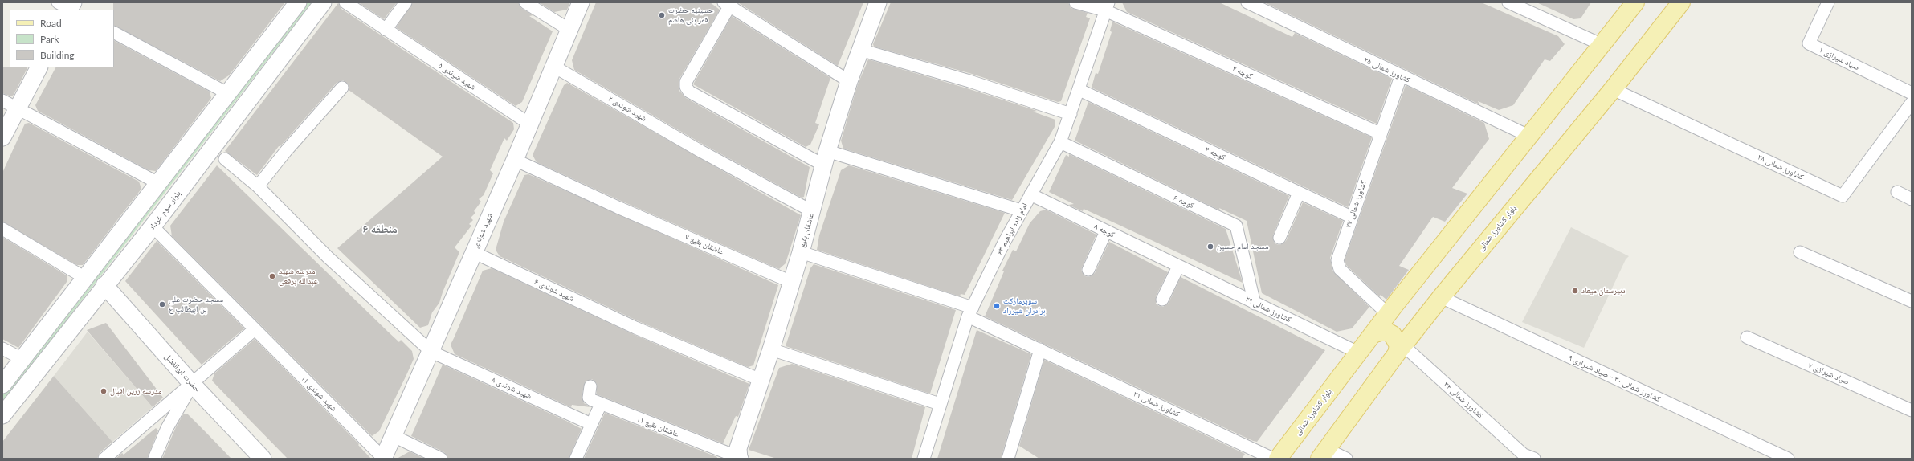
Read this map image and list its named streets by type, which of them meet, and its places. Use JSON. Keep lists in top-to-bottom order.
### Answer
{
  "streets": {
    "main road": ["بلوار کشاورز شمالی"],
    "street": [
      "صیاد شیرازی ۱",
      "کشاورز شمالی ۲۵",
      "کوچه ۲",
      "شهید شوندی ۵",
      "شهید شوندی ۲",
      "کوچه ۴",
      "کشاورز شمالی ۲۸",
      "کوچه ۶",
      "کشاورز شمالی ۲۷",
      "بلوار سوم خرداد",
      "امام زاده ابراهیم ۶۳",
      "شهید شوندی",
      "عاشقان بقیع",
      "کوچه ۸",
      "عاشقان بقیع ۷",
      "شهید شوندی ۶",
      "کشاورز شمالی ۲۹",
      "حضرت ابوالفضل",
      "صیاد شیرازی ۷",
      "کشاورز شمالی ۳۰ - صیاد شیرازی ۹",
      "شهید شوندی ۸",
      "شهید شوندی ۱۱",
      "کشاورز شمالی ۳۴",
      "کشاورز شمالی ۳۱",
      "عاشقان بقیع ۱۱"
    ]
  },
  "crossings": [
    ["کشاورز شمالی ۲۵", "کشاورز شمالی ۲۷"],
    ["کشاورز شمالی ۲۵", "بلوار کشاورز شمالی"],
    ["کوچه ۲", "کشاورز شمالی ۲۷"],
    ["کوچه ۲", "امام زاده ابراهیم ۶۳"],
    ["شهید شوندی ۵", "شهید شوندی"],
    ["شهید شوندی ۲", "شهید شوندی"],
    ["شهید شوندی ۲", "عاشقان بقیع"],
    ["کوچه ۴", "کشاورز شمالی ۲۷"],
    ["کوچه ۴", "امام زاده ابراهیم ۶۳"],
    ["کشاورز شمالی ۲۸", "بلوار کشاورز شمالی"],
    ["کوچه ۶", "امام زاده ابراهیم ۶۳"],
    ["کوچه ۶", "کشاورز شمالی ۲۹"],
    ["کشاورز شمالی ۲۷", "بلوار کشاورز شمالی"],
    ["بلوار سوم خرداد", "حضرت ابوالفضل"],
    ["بلوار سوم خرداد", "شهید شوندی ۱۱"],
    ["بلوار کشاورز شمالی", "کشاورز شمالی ۲۹"],
    ["بلوار کشاورز شمالی", "کشاورز شمالی ۳۰ - صیاد شیرازی ۹"],
    ["بلوار کشاورز شمالی", "کشاورز شمالی ۳۴"],
    ["امام زاده ابراهیم ۶۳", "کوچه ۸"],
    ["امام زاده ابراهیم ۶۳", "کشاورز شمالی ۳۱"],
    ["شهید شوندی", "عاشقان بقیع ۷"],
    ["شهید شوندی", "شهید شوندی ۶"],
    ["شهید شوندی", "شهید شوندی ۸"],
    ["شهید شوندی", "شهید شوندی ۱۱"],
    ["عاشقان بقیع", "عاشقان بقیع ۷"],
    ["عاشقان بقیع", "شهید شوندی ۶"],
    ["عاشقان بقیع", "کشاورز شمالی ۳۱"],
    ["عاشقان بقیع", "عاشقان بقیع ۱۱"],
    ["کوچه ۸", "کشاورز شمالی ۲۹"]
  ],
  "districts": ["منطقه ۶"],
  "places": [
    "حسینیه حضرت قمر بنی هاشم",
    "مسجد امام حسین",
    "مدرسه شهید عبدالله برقعی",
    "دبیرستان میعاد",
    "مسجد حضرت علی بن ابیطالب ع",
    "سوپرمارکت برادران شیرزاد",
    "مدرسه زرین اقبال"
  ],
  "legend": ["Road", "Park", "Building"]
}
